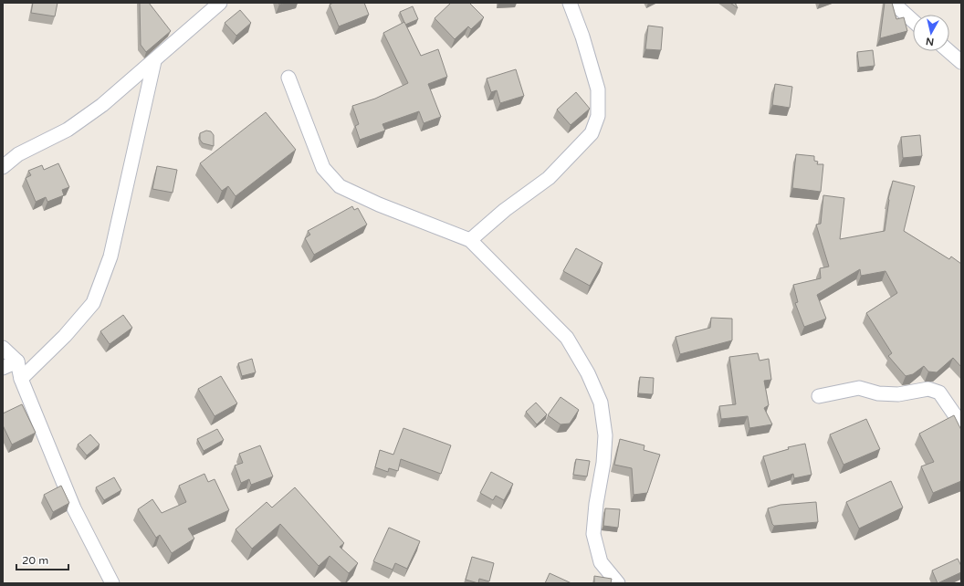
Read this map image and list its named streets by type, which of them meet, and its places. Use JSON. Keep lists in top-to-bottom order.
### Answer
{
  "scale_bar": "20 m",
  "north": "bottom"
}
